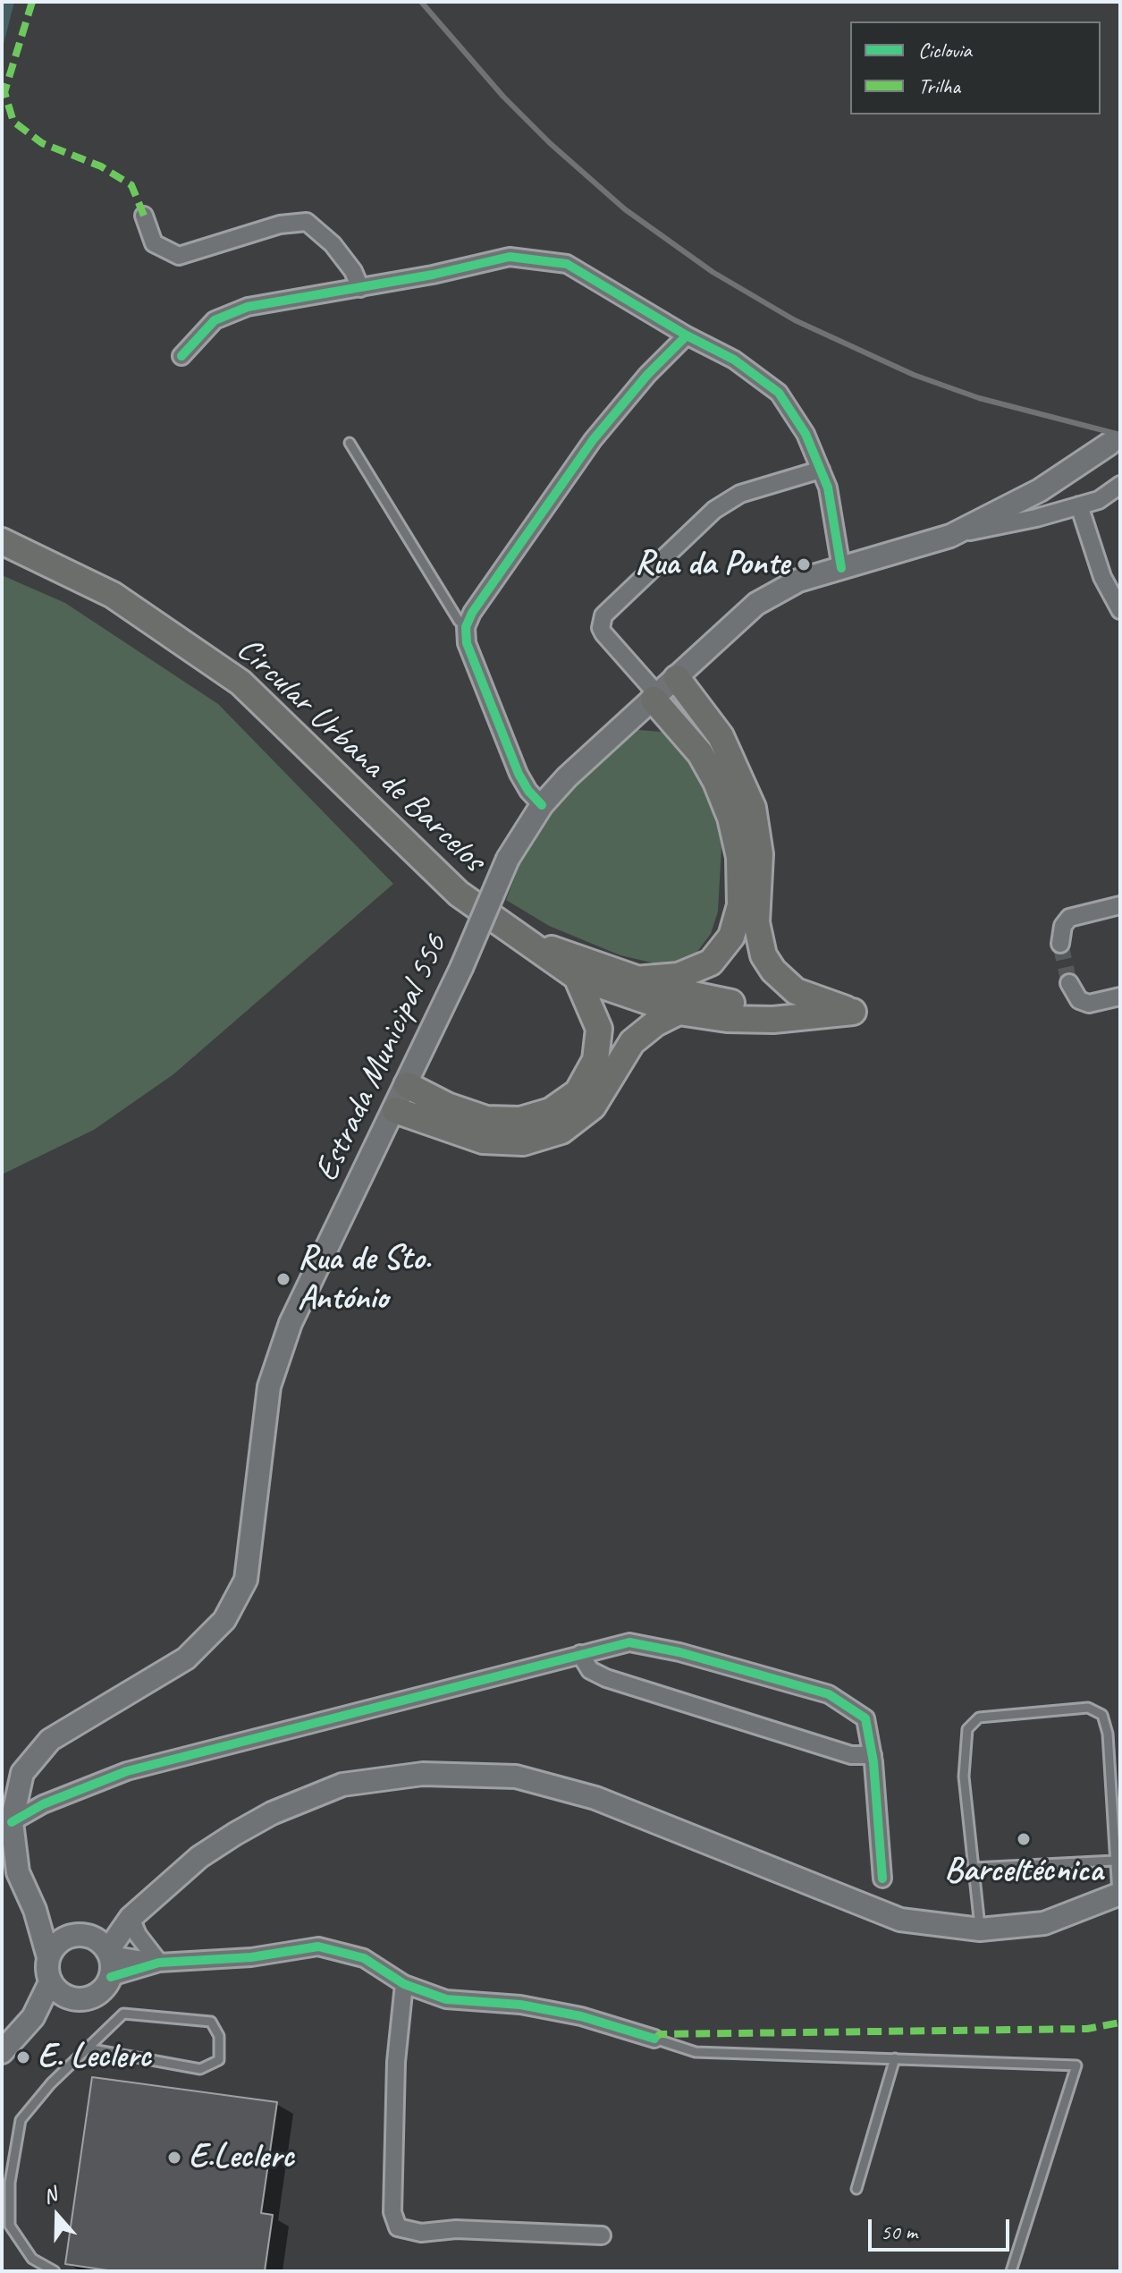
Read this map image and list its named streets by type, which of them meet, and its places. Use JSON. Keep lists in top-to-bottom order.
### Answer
{
  "streets": {
    "main road": ["Circular Urbana de Barcelos", "Estrada Municipal 556"]
  },
  "places": [
    "Rua da Ponte",
    "Rua de Sto. António",
    "Barceltécnica",
    "E. Leclerc",
    "E.Leclerc"
  ],
  "legend": ["Ciclovia", "Trilha"],
  "scale_bar": "50 m",
  "north": "top"
}
